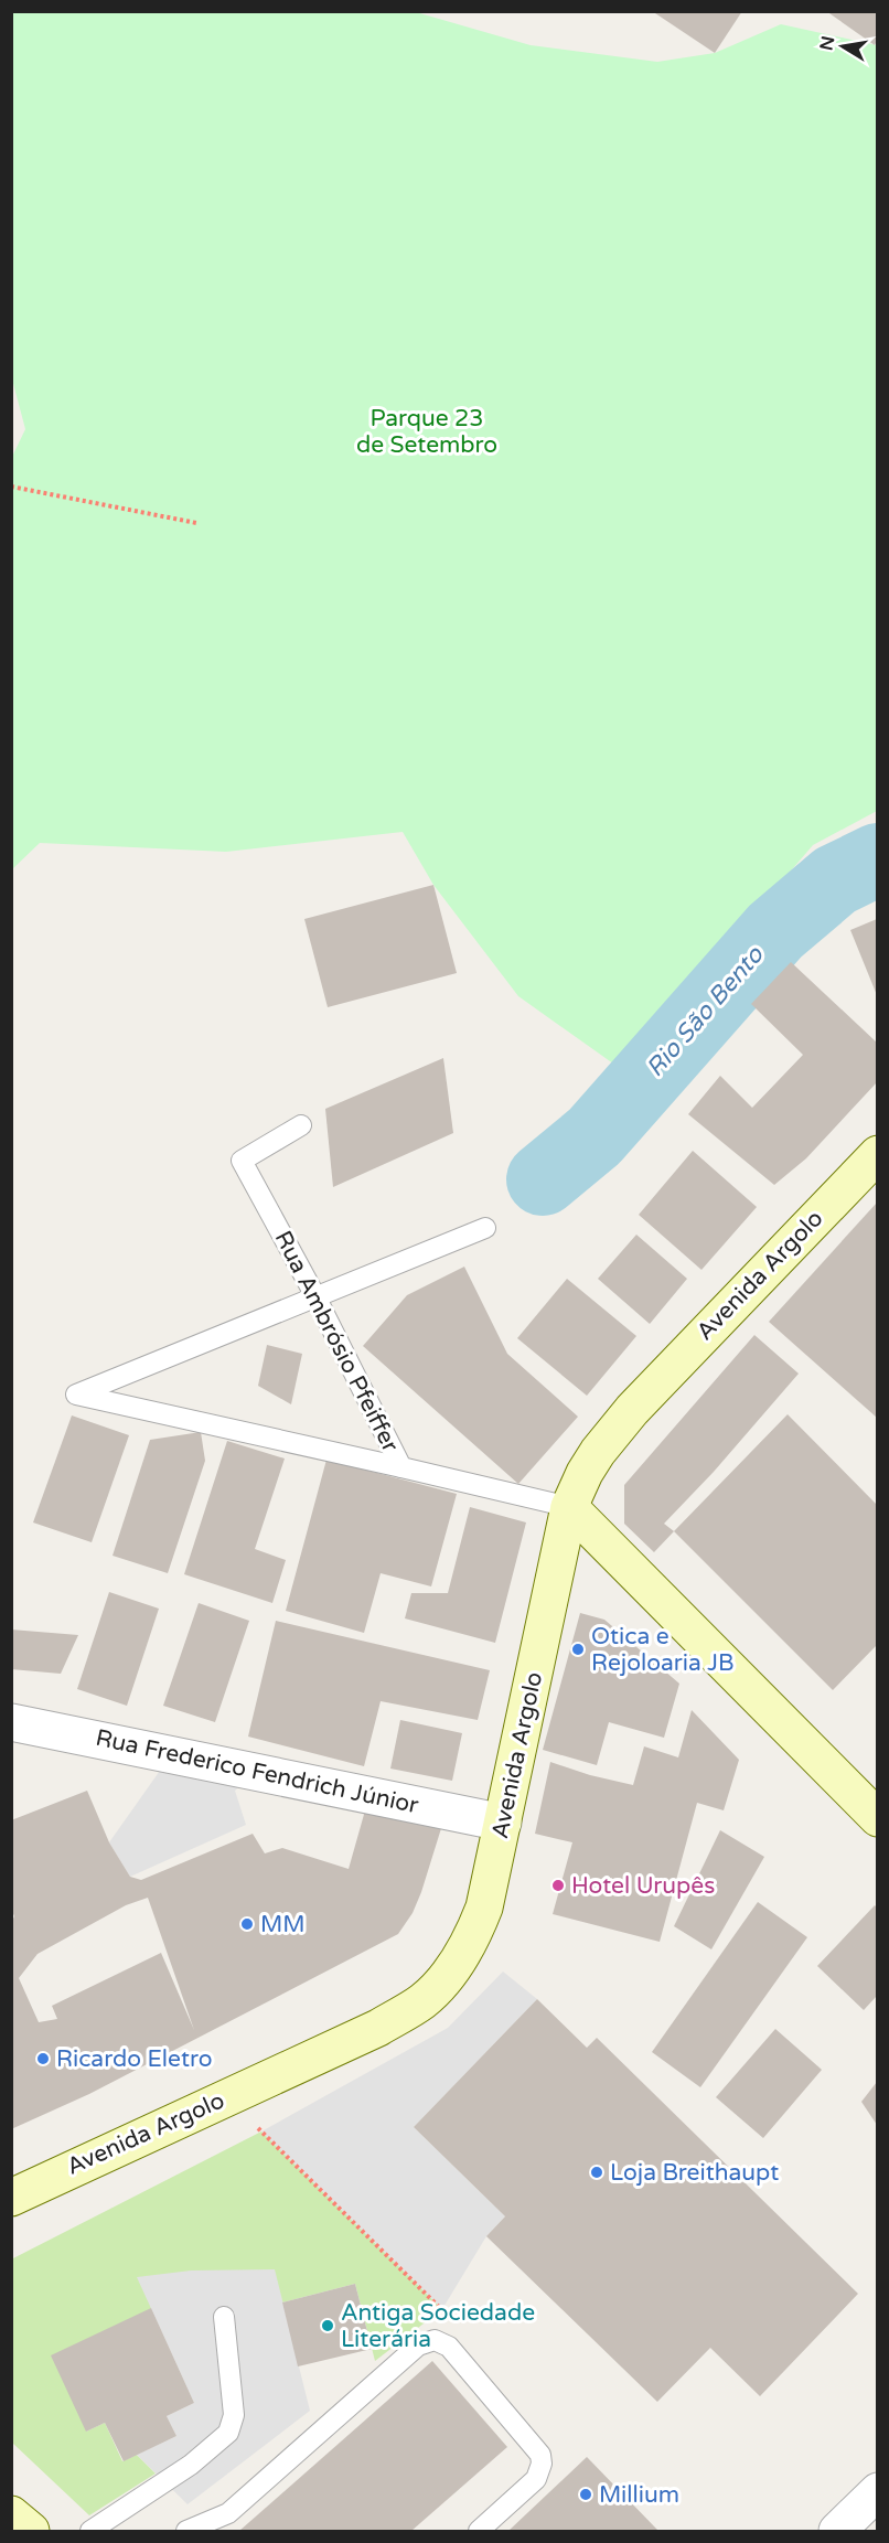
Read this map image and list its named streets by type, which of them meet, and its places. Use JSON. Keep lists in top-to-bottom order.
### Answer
{
  "streets": {
    "main road": ["Avenida Argolo"],
    "street": ["Rua Frederico Fendrich Júnior"],
    "lane": ["Rua Ambrósio Pfeiffer"]
  },
  "crossings": [
    ["Avenida Argolo", "Rua Ambrósio Pfeiffer"],
    ["Avenida Argolo", "Rua Frederico Fendrich Júnior"]
  ],
  "water": ["Rio São Bento"],
  "parks": ["Parque 23 de Setembro"],
  "places": [
    "Otica e Rejoloaria JB",
    "Hotel Urupês",
    "MM",
    "Ricardo Eletro",
    "Loja Breithaupt",
    "Antiga Sociedade Literária",
    "Millium"
  ],
  "north": "left"
}
